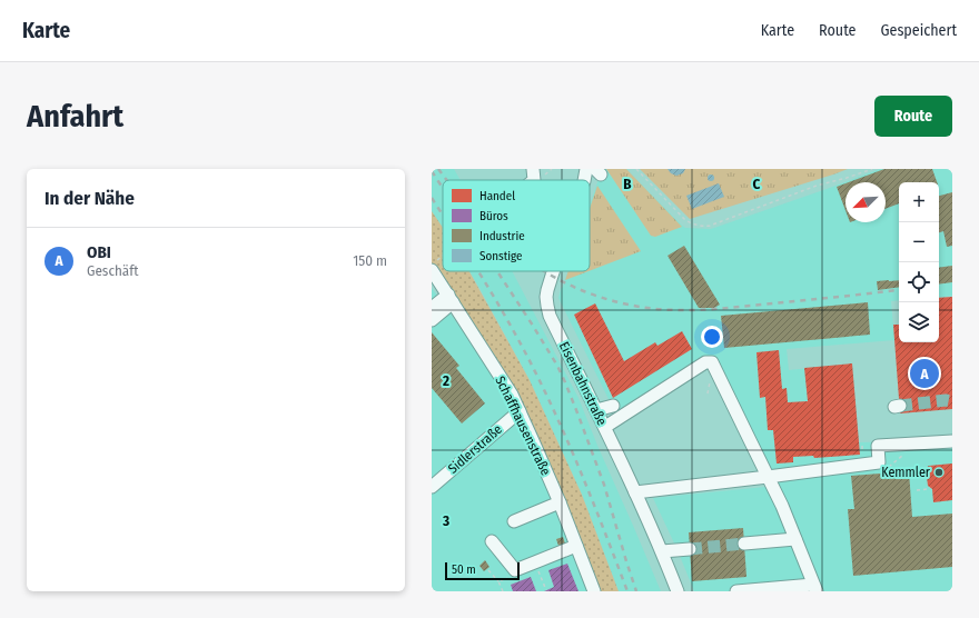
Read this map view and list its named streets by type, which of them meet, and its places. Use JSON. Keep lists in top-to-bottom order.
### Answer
{
  "streets": {
    "street": ["Eisenbahnstraße", "Schaffhausenstraße", "Sidlerstraße"]
  },
  "crossings": [
    ["Schaffhausenstraße", "Sidlerstraße"]
  ],
  "places": ["Kemmler"],
  "legend": [
    "Handel",
    "Büros",
    "Industrie",
    "Sonstige"
  ],
  "scale_bar": "50 m",
  "north": "bottom left",
  "page": {
    "header": "Karte",
    "nav": ["Karte", "Route", "Gespeichert"],
    "buttons": "Route",
    "title": "Anfahrt",
    "heading": "In der Nähe",
    "map_buttons": ["+", "−"],
    "list": [
      {
        "mark": "A",
        "name": "OBI",
        "note": "Geschäft",
        "value": "150 m"
      }
    ],
    "pins": "A",
    "scale": "50 m"
  },
  "grid": {
    "columns": ["B", "C"],
    "rows": ["2", "3"]
  }
}
